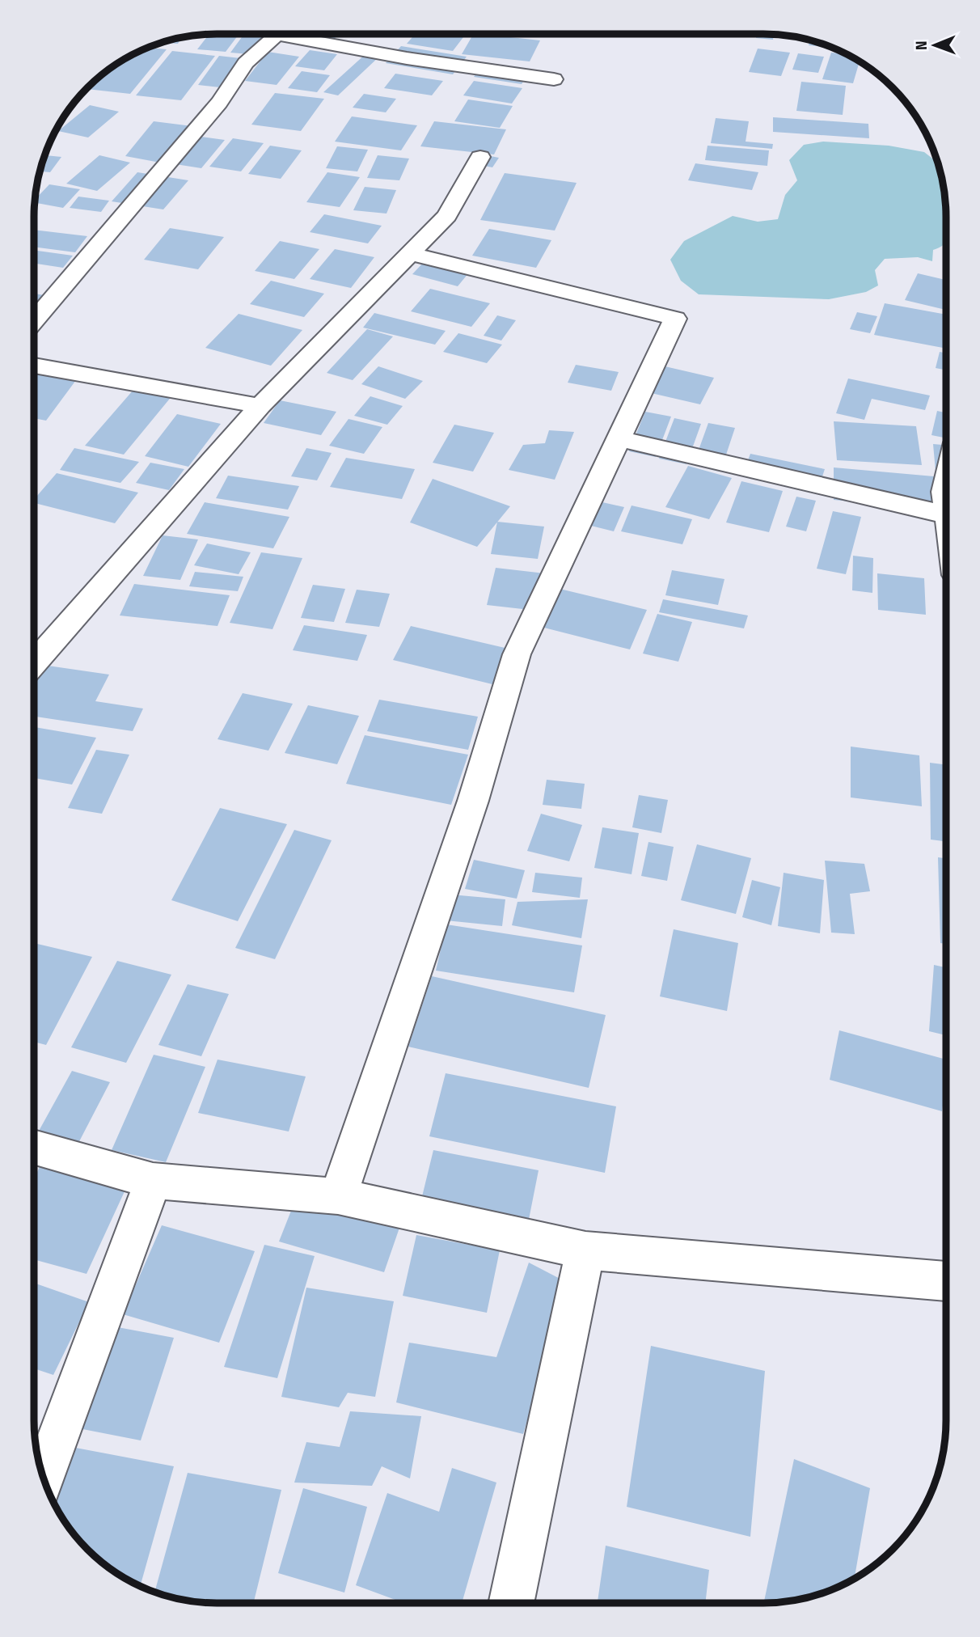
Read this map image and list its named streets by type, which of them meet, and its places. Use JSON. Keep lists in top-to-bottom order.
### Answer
{
  "north": "left"
}
